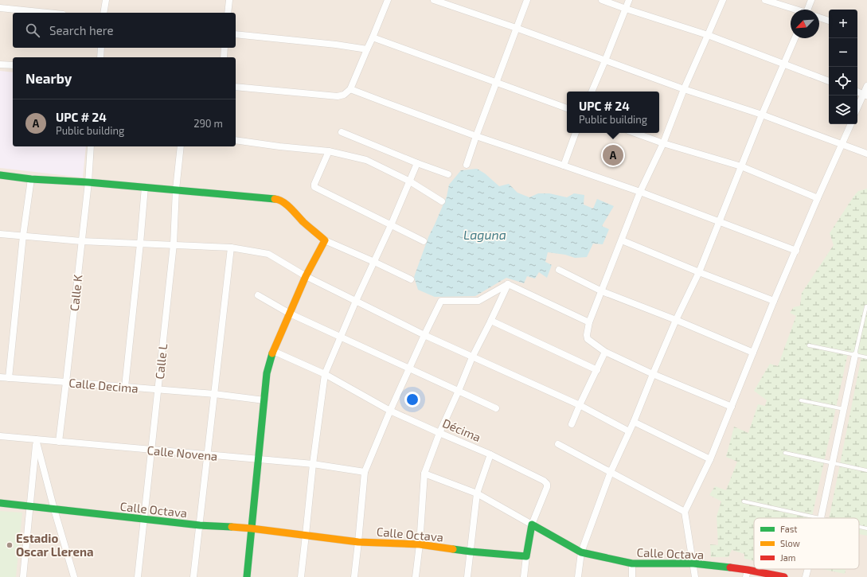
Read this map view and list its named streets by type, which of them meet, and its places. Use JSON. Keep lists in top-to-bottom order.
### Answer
{
  "streets": {
    "street": [
      "Calle K",
      "Calle L",
      "Calle Decima",
      "Décima",
      "Calle Novena",
      "Calle Octava"
    ]
  },
  "crossings": [
    ["Calle K", "Calle Decima"],
    ["Calle K", "Calle Novena"],
    ["Calle L", "Calle Decima"],
    ["Calle L", "Calle Novena"],
    ["Calle L", "Calle Octava"],
    ["Décima", "Calle Octava"]
  ],
  "water": ["Laguna"],
  "places": ["Estadio Oscar Llerena"],
  "legend": ["Fast", "Slow", "Jam"],
  "north": "bottom left",
  "page": {
    "map_buttons": ["+", "−"],
    "search": "Search here",
    "heading": "Nearby",
    "popup": ["UPC # 24", "Public building"],
    "list": [
      {
        "mark": "A",
        "name": "UPC # 24",
        "note": "Public building",
        "value": "290 m"
      }
    ],
    "pins": "A"
  }
}
